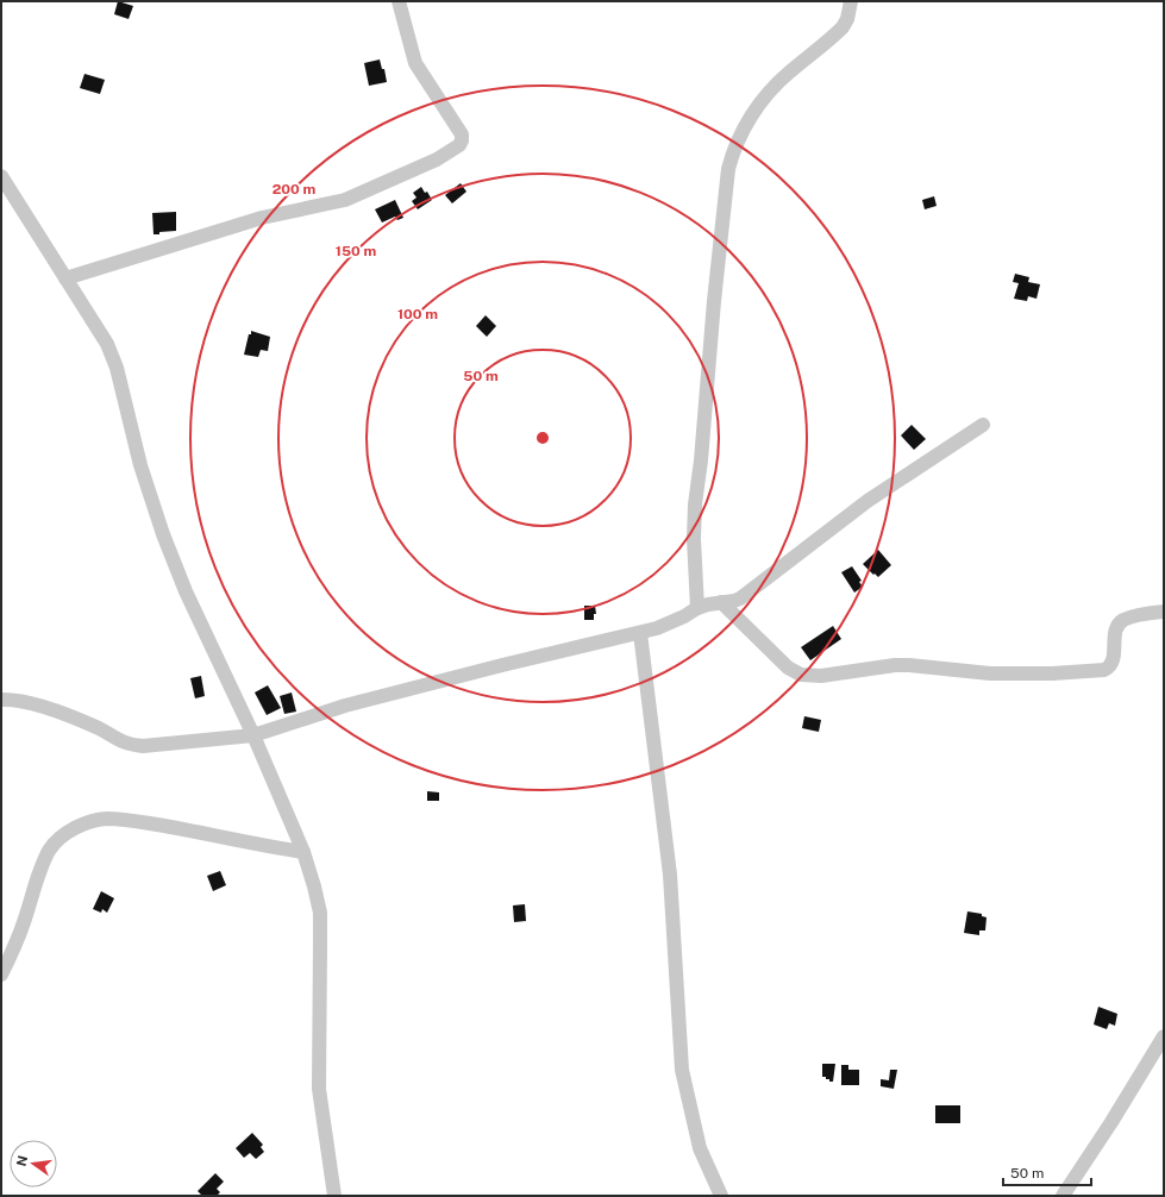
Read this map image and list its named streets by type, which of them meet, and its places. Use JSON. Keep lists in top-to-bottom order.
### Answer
{
  "scale_bar": "50 m",
  "north": "left",
  "rings": [
    "200 m",
    "150 m",
    "100 m",
    "50 m"
  ]
}
